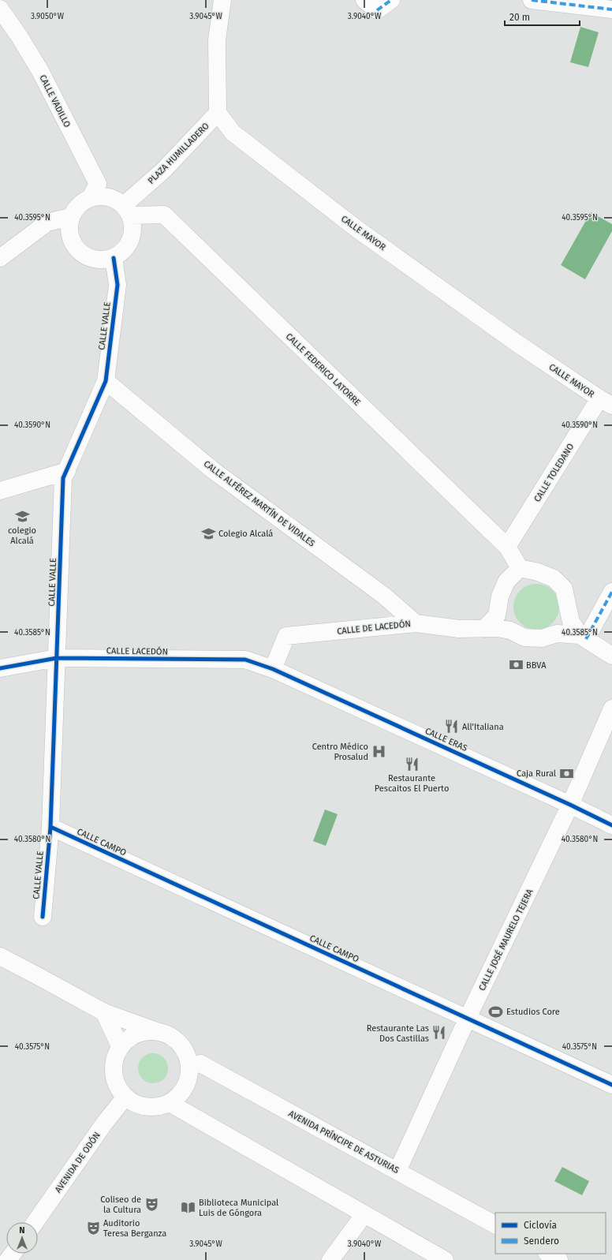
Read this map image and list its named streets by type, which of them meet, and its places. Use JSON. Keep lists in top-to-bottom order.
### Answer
{
  "streets": {
    "street": [
      "CALLE VADILLO",
      "PLAZA HUMILLADERO",
      "CALLE MAYOR",
      "CALLE VALLE",
      "CALLE FEDERICO LATORRE",
      "CALLE TOLEDANO",
      "CALLE ALFÉREZ MARTÍN DE VIDALES",
      "CALLE DE LACEDÓN",
      "CALLE LACEDÓN",
      "CALLE ERAS",
      "CALLE CAMPO",
      "CALLE JOSÉ MAURELO TEJERA",
      "AVENIDA PRÍNCIPE DE ASTURIAS",
      "AVENIDA DE ODÓN"
    ]
  },
  "crossings": [
    ["CALLE VADILLO", "PLAZA HUMILLADERO"],
    ["CALLE VADILLO", "CALLE VALLE"],
    ["CALLE VADILLO", "CALLE FEDERICO LATORRE"],
    ["PLAZA HUMILLADERO", "CALLE MAYOR"],
    ["PLAZA HUMILLADERO", "CALLE VALLE"],
    ["PLAZA HUMILLADERO", "CALLE FEDERICO LATORRE"],
    ["CALLE MAYOR", "CALLE TOLEDANO"],
    ["CALLE VALLE", "CALLE FEDERICO LATORRE"],
    ["CALLE VALLE", "CALLE ALFÉREZ MARTÍN DE VIDALES"],
    ["CALLE VALLE", "CALLE LACEDÓN"],
    ["CALLE VALLE", "CALLE CAMPO"],
    ["CALLE FEDERICO LATORRE", "CALLE TOLEDANO"],
    ["CALLE ALFÉREZ MARTÍN DE VIDALES", "CALLE DE LACEDÓN"],
    ["CALLE DE LACEDÓN", "CALLE LACEDÓN"],
    ["CALLE DE LACEDÓN", "CALLE ERAS"],
    ["CALLE LACEDÓN", "CALLE ERAS"],
    ["CALLE ERAS", "CALLE JOSÉ MAURELO TEJERA"],
    ["CALLE CAMPO", "CALLE JOSÉ MAURELO TEJERA"],
    ["CALLE JOSÉ MAURELO TEJERA", "AVENIDA PRÍNCIPE DE ASTURIAS"],
    ["AVENIDA PRÍNCIPE DE ASTURIAS", "AVENIDA DE ODÓN"]
  ],
  "places": {
    "school or university": ["colegio Alcalá", "Colegio Alcalá"],
    "bank": ["BBVA", "Caja Rural"],
    "restaurant": ["All'Italiana", "Restaurante Pescaitos El Puerto", "Restaurante Las Dos Castillas"],
    "hospital": ["Centro Médico Prosalud"],
    "sports": ["Estudios Core"],
    "theatre": ["Coliseo de la Cultura", "Auditorio Teresa Berganza"],
    "library": ["Biblioteca Municipal Luis de Góngora"]
  },
  "legend": ["Ciclovía", "Sendero"],
  "scale_bar": "20 m",
  "north": "top",
  "coordinates": [
    "3.9050°W",
    "3.9045°W",
    "3.9040°W",
    "40.3595°N",
    "40.3590°N",
    "40.3585°N",
    "40.3580°N",
    "40.3575°N"
  ]
}
